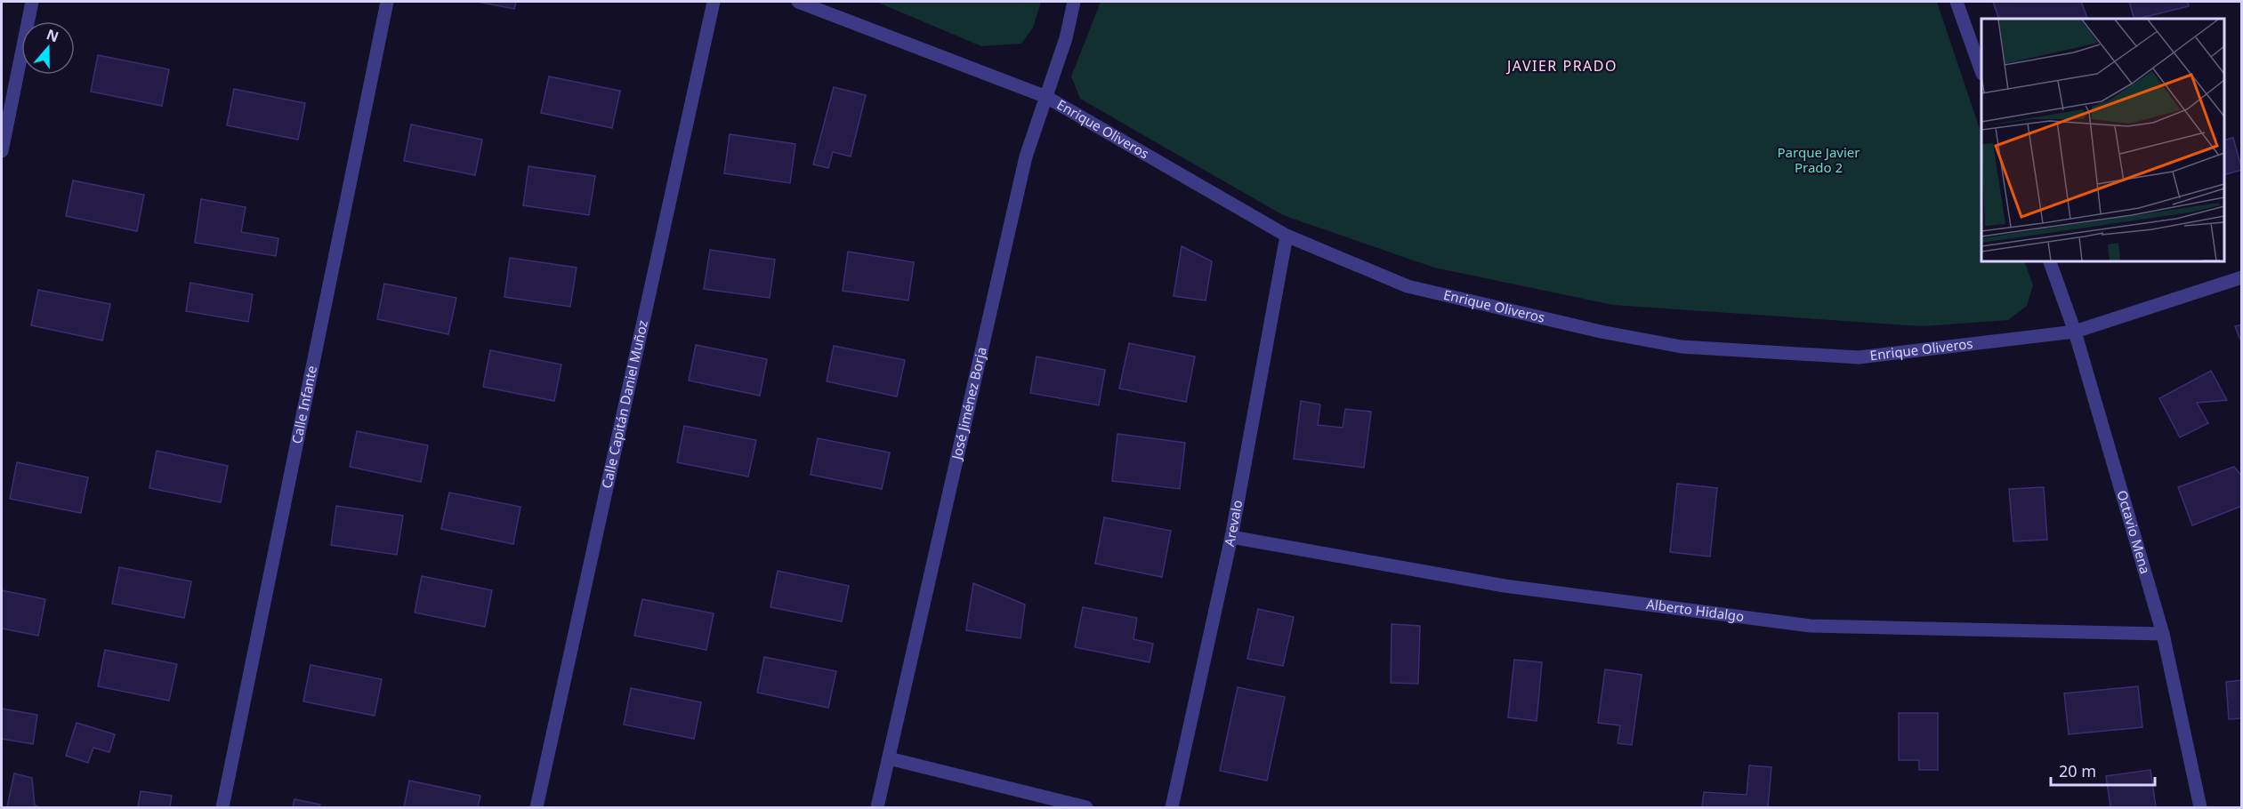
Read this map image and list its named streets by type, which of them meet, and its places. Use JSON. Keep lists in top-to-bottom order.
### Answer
{
  "streets": {
    "street": [
      "Enrique Oliveros",
      "José Jiménez Borja",
      "Calle Infante",
      "Calle Capitán Daniel Muñoz",
      "Arevalo",
      "Octavio Mena",
      "Alberto Hidalgo"
    ]
  },
  "crossings": [
    ["Enrique Oliveros", "José Jiménez Borja"],
    ["Enrique Oliveros", "Arevalo"],
    ["Enrique Oliveros", "Octavio Mena"],
    ["Arevalo", "Alberto Hidalgo"],
    ["Octavio Mena", "Alberto Hidalgo"]
  ],
  "districts": ["JAVIER PRADO"],
  "parks": ["Parque Javier Prado 2"],
  "scale_bar": "20 m",
  "north": "top"
}
